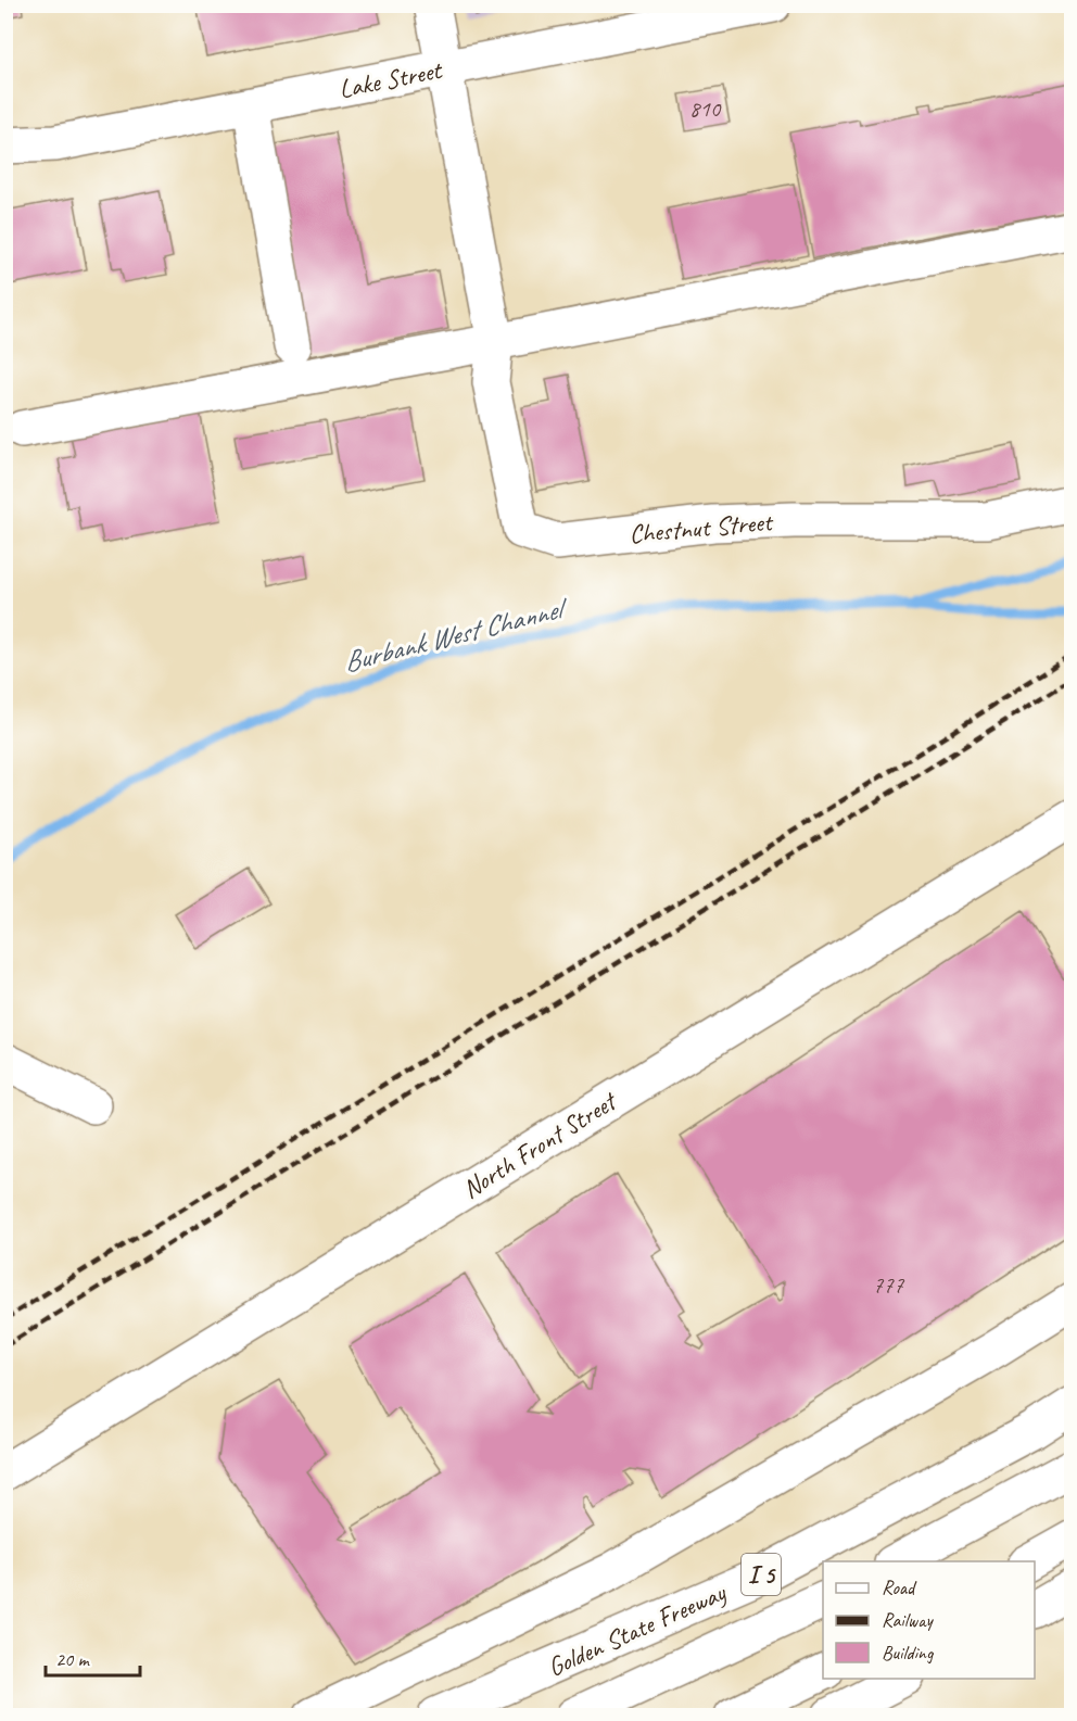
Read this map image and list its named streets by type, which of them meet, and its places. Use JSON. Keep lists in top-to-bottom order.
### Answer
{
  "streets": {
    "main road": [
      "Lake Street",
      "Chestnut Street",
      "North Front Street",
      "I 5",
      "Golden State Freeway"
    ]
  },
  "crossings": [
    ["Lake Street", "Chestnut Street"]
  ],
  "water": ["Burbank West Channel"],
  "house_numbers": ["810", "777"],
  "legend": ["Road", "Railway", "Building"],
  "scale_bar": "20 m"
}
